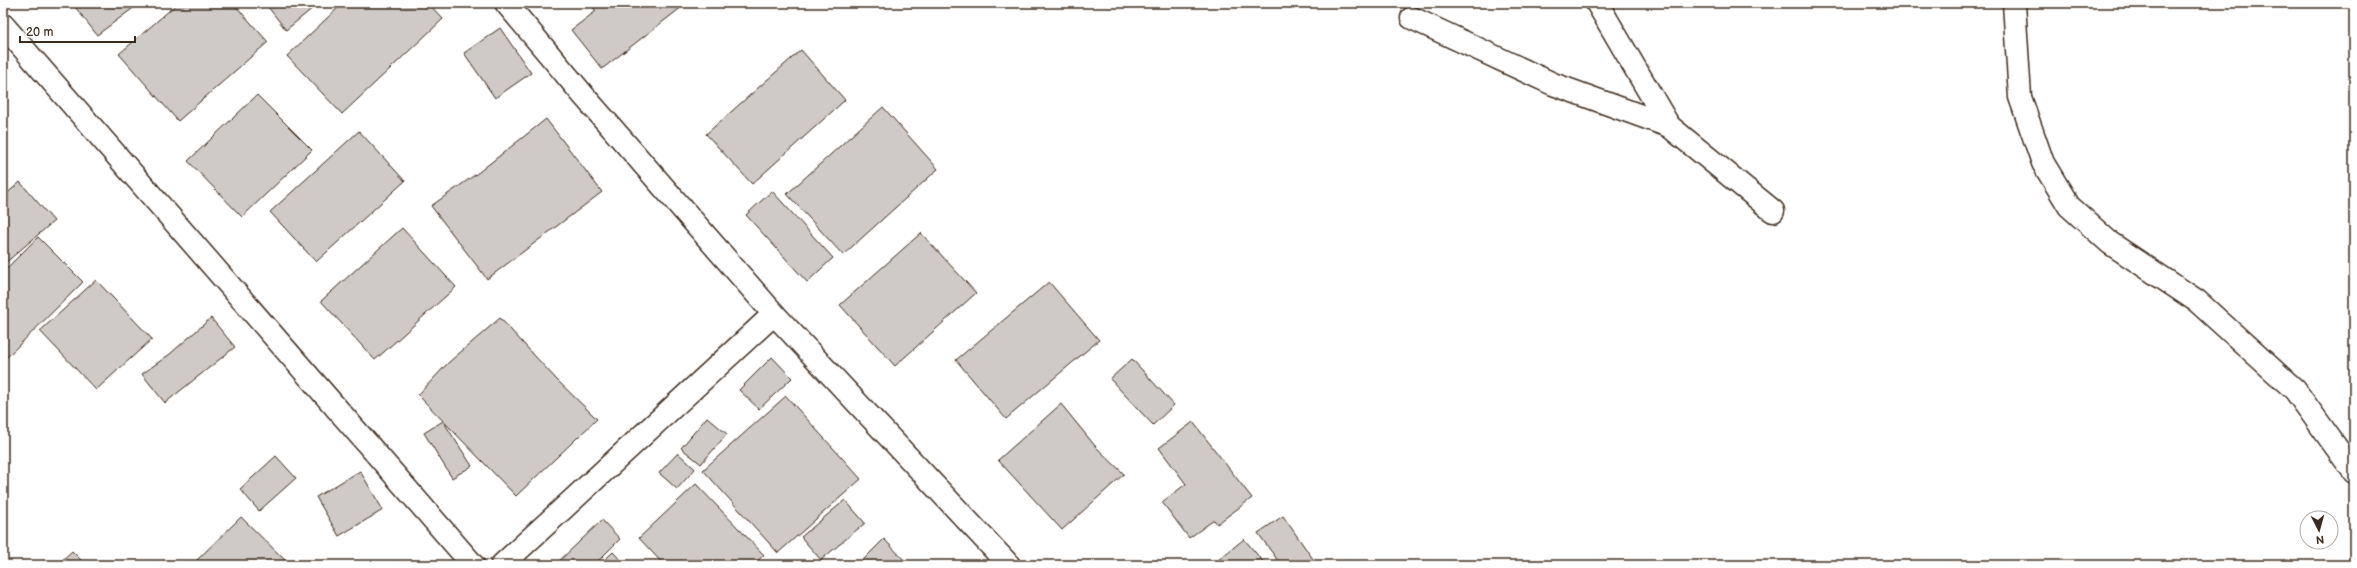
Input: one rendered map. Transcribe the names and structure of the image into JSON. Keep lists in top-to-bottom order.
{
  "scale_bar": "20 m",
  "north": "bottom"
}
